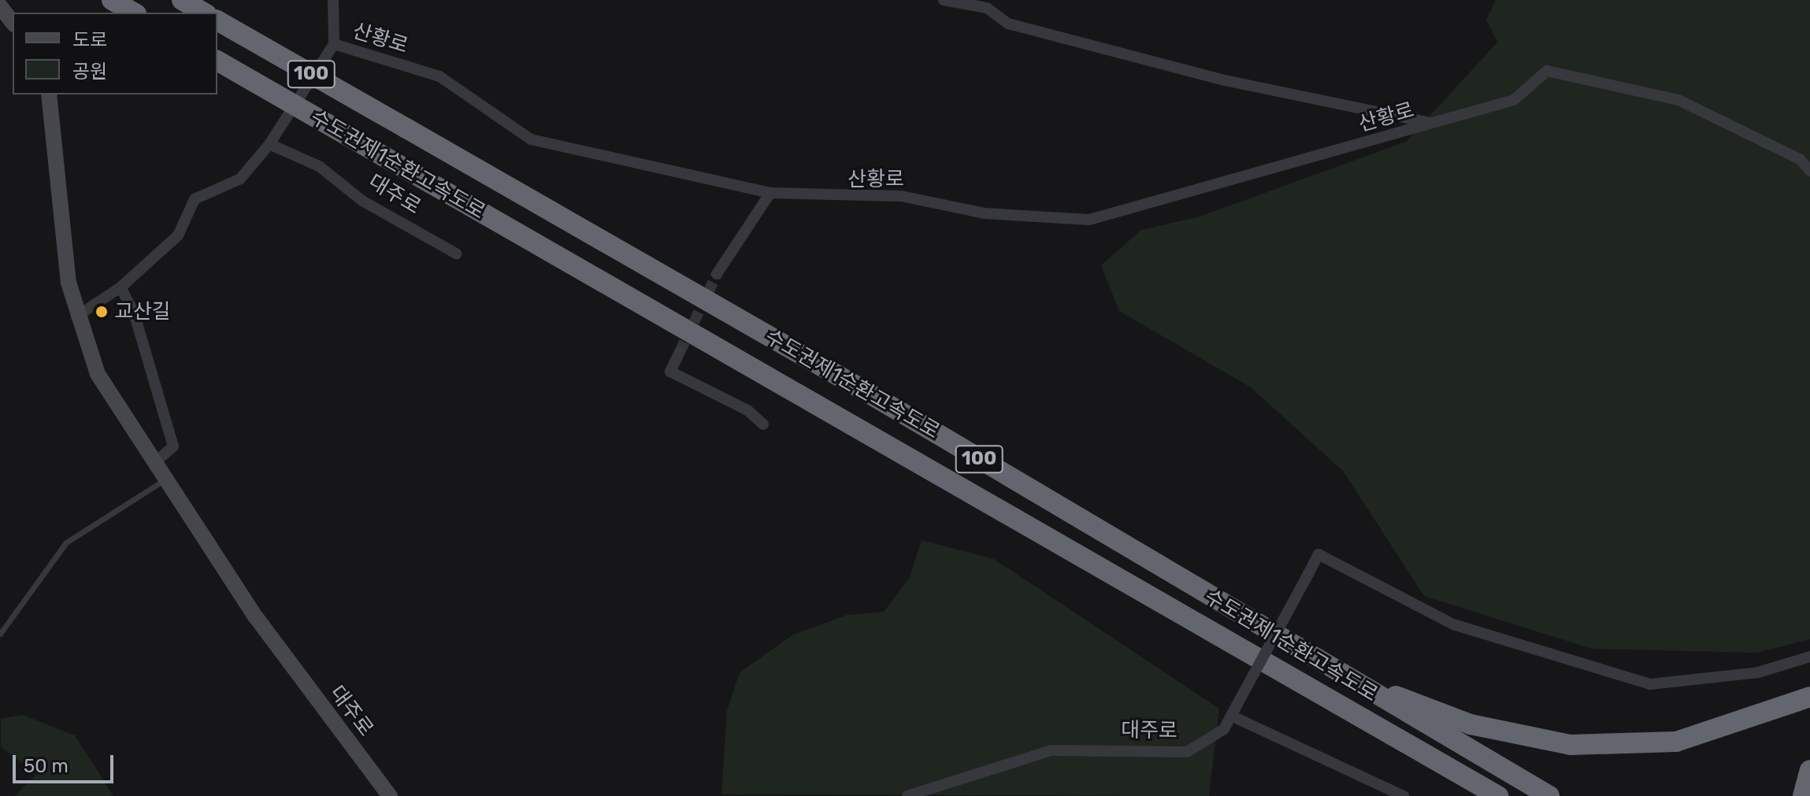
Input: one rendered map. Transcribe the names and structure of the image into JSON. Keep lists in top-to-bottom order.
{
  "streets": {
    "highway": ["100", "수도권제1순환고속도로"],
    "street": ["산황로", "대주로"]
  },
  "places": ["교산길"],
  "legend": ["도로", "공원"],
  "scale_bar": "50 m"
}
